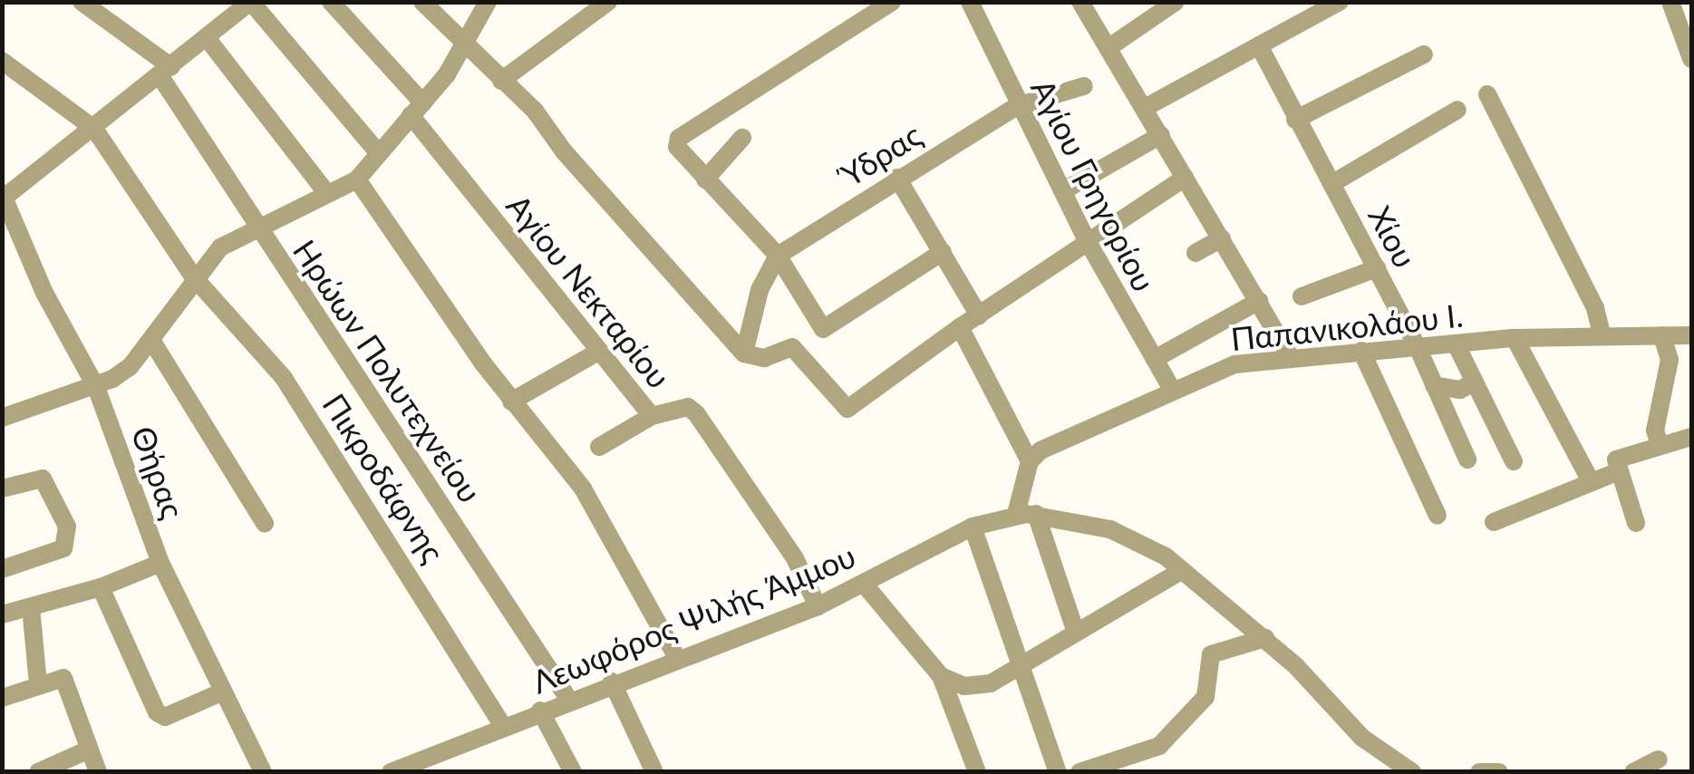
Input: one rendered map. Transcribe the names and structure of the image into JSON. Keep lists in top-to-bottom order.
{
  "streets": {
    "street": [
      "Ύδρας",
      "Αγίου Γρηγορίου",
      "Χίου",
      "Αγίου Νεκταρίου",
      "Παπανικολάου Ι.",
      "Ηρώων Πολυτεχνείου",
      "Θήρας",
      "Πικροδάφνης",
      "Λεωφόρος Ψιλής Άμμου"
    ]
  },
  "crossings": [
    ["Ύδρας", "Αγίου Γρηγορίου"],
    ["Αγίου Γρηγορίου", "Παπανικολάου Ι."],
    ["Χίου", "Παπανικολάου Ι."],
    ["Αγίου Νεκταρίου", "Λεωφόρος Ψιλής Άμμου"],
    ["Ηρώων Πολυτεχνείου", "Λεωφόρος Ψιλής Άμμου"],
    ["Πικροδάφνης", "Λεωφόρος Ψιλής Άμμου"]
  ]
}
